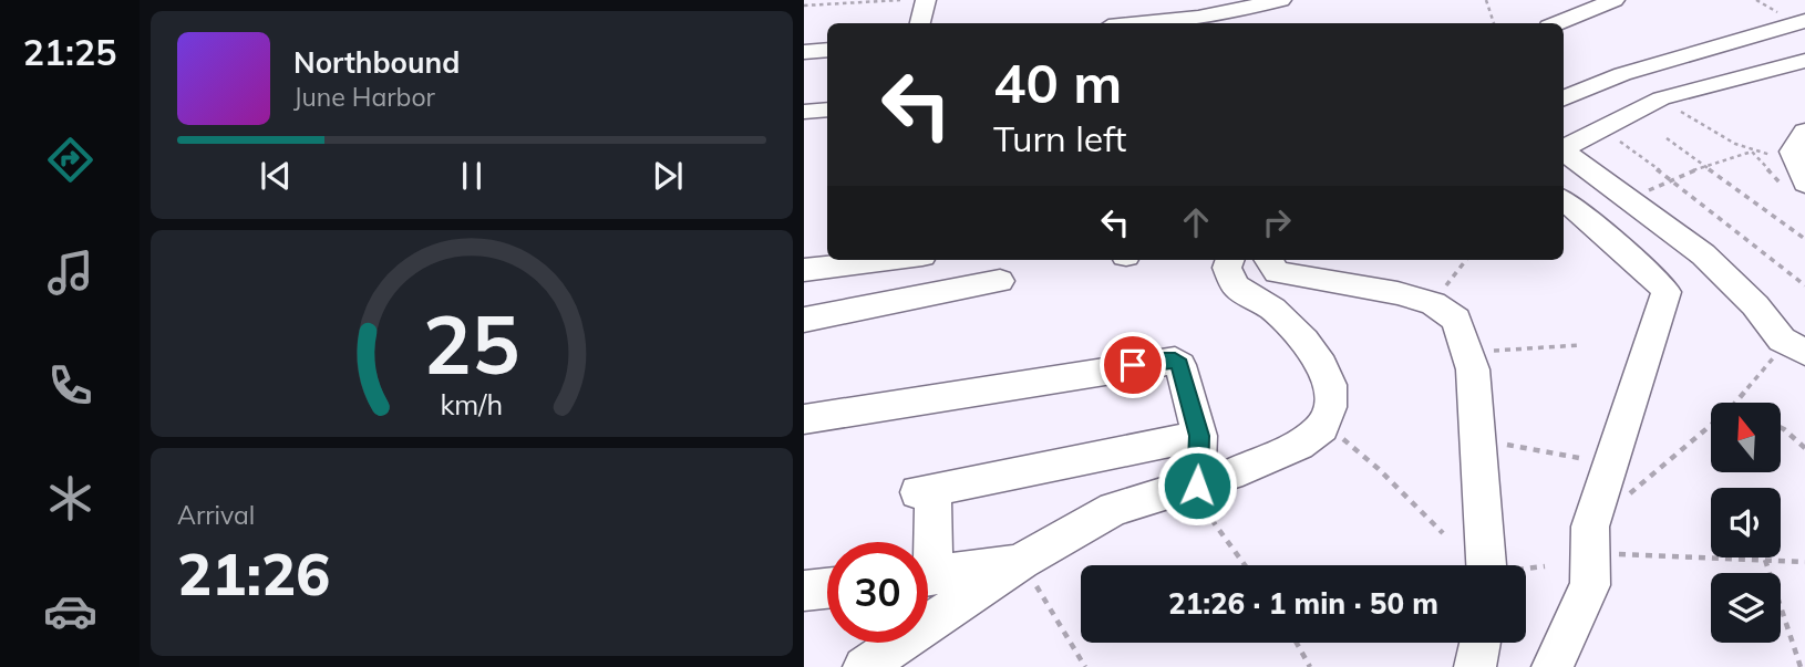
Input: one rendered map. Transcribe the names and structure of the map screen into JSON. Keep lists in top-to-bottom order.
{
  "north": "top",
  "page": {
    "tabs": "21:25",
    "turn": ["40 m", "Turn left"],
    "song": ["Northbound", "June Harbor"],
    "tile": ["Arrival", "21:26"],
    "limit": "30",
    "trip": "21:26 · 1 min · 50 m",
    "gauge": ["25", "km/h"]
  }
}
